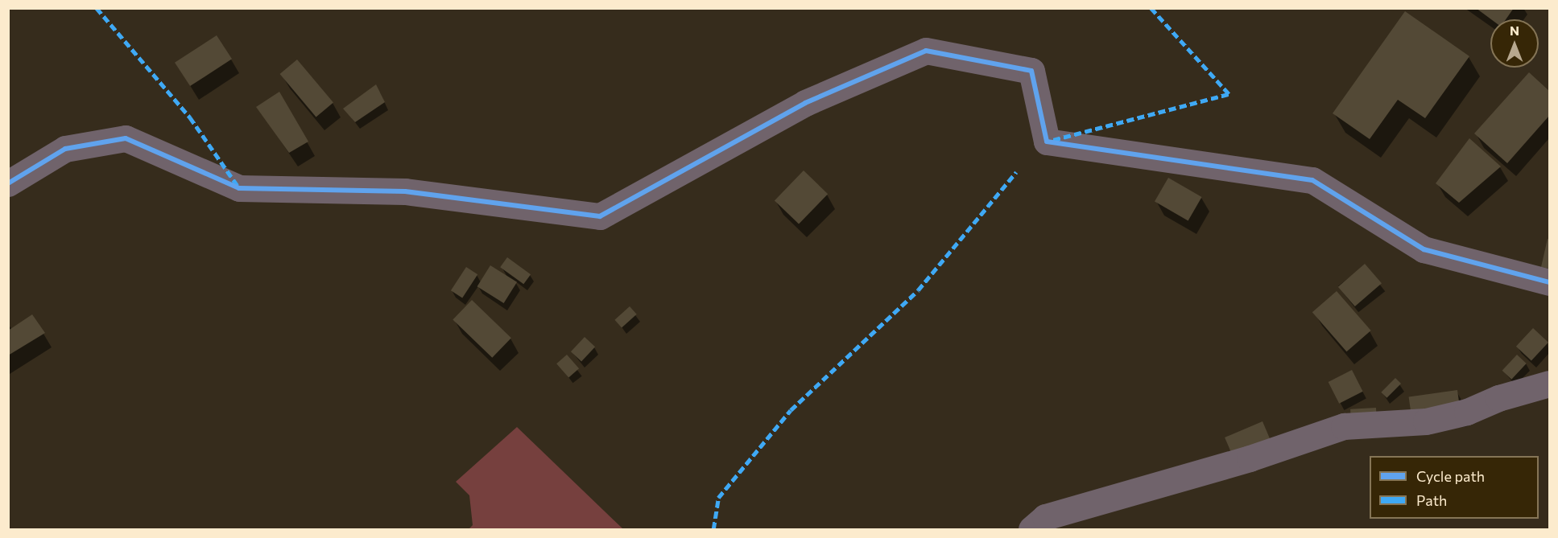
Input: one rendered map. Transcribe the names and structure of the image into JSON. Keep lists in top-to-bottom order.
{
  "legend": ["Cycle path", "Path"],
  "north": "top"
}
